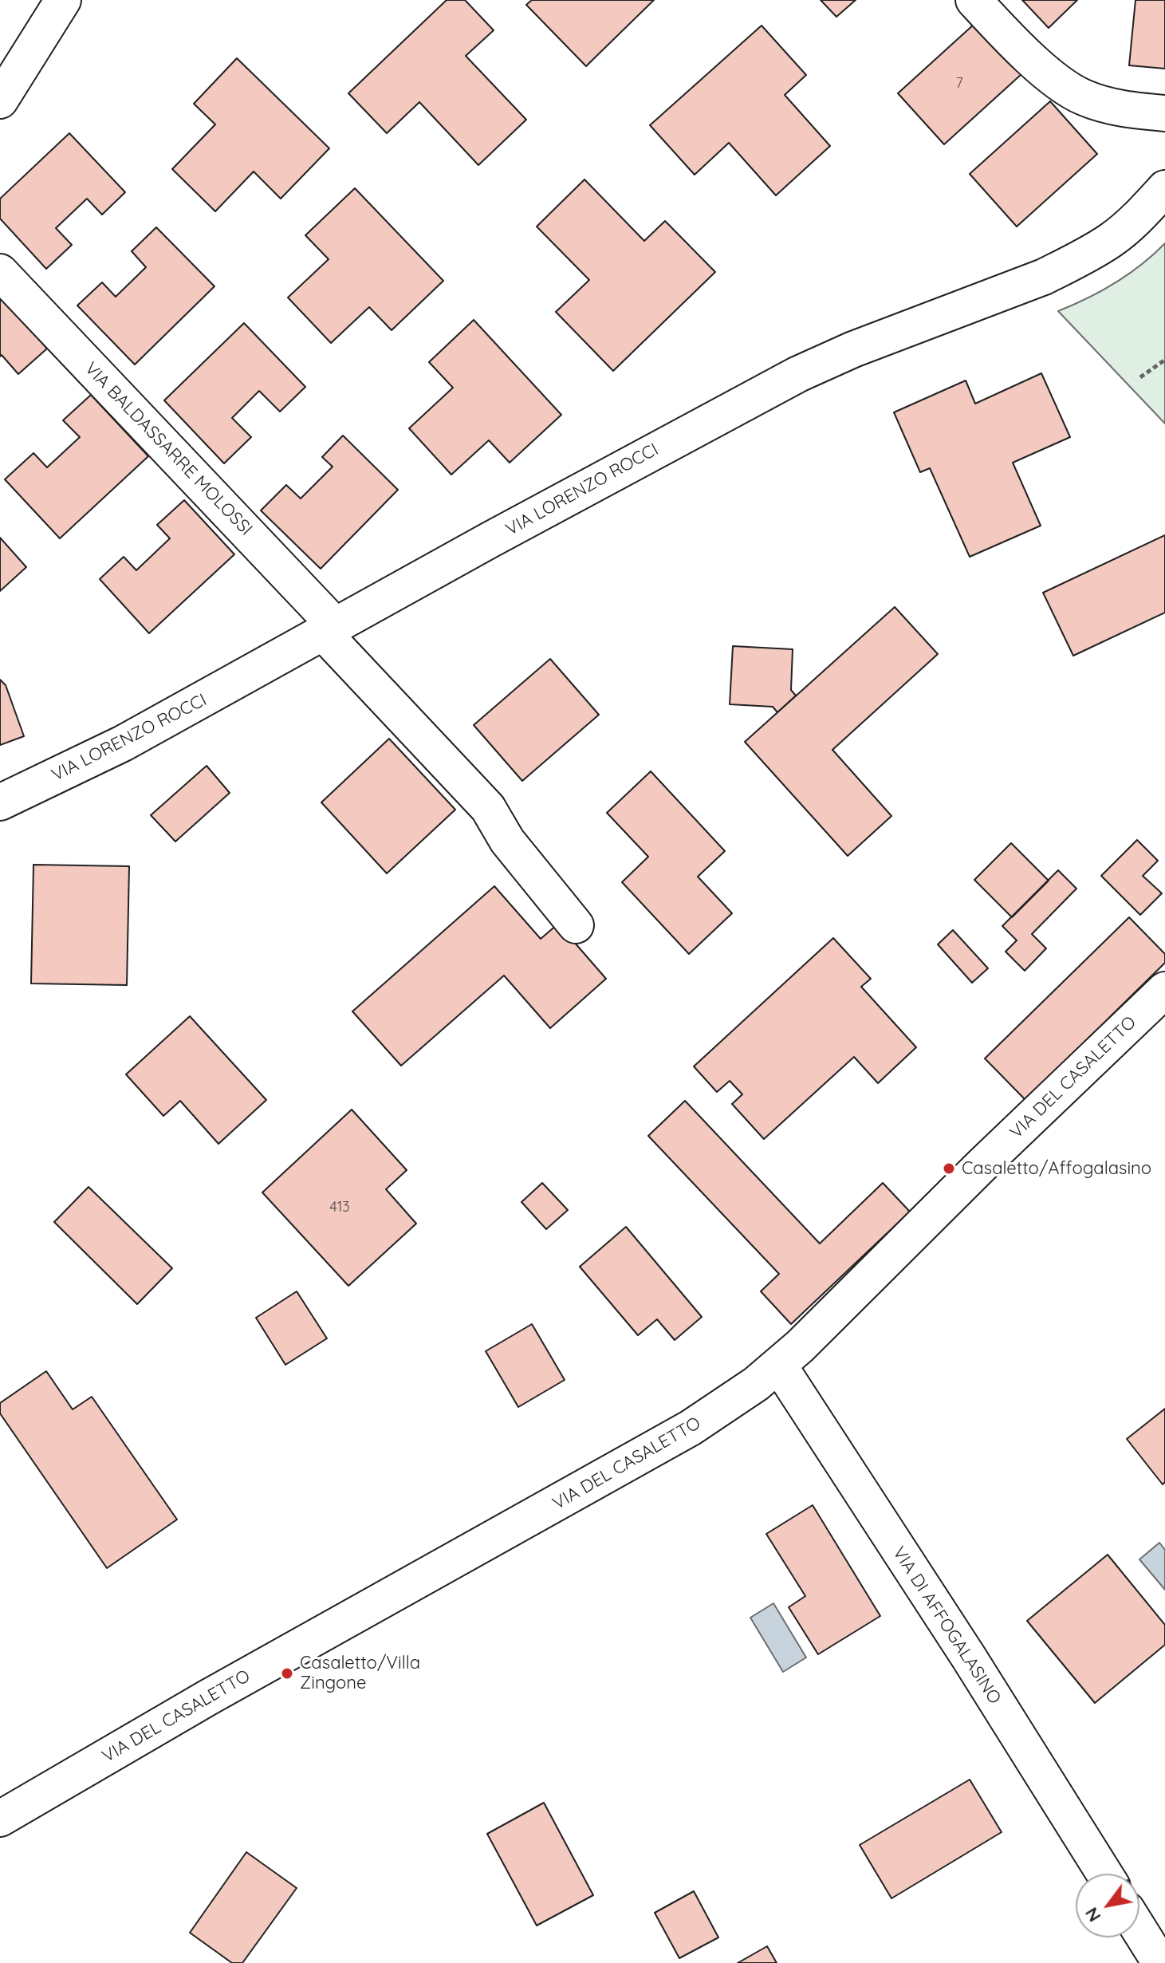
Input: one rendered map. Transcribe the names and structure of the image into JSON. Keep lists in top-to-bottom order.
{
  "streets": {
    "street": [
      "VIA BALDASSARRE MOLOSSI",
      "VIA LORENZO ROCCI",
      "VIA DEL CASALETTO",
      "VIA DI AFFOGALASINO"
    ]
  },
  "crossings": [
    ["VIA BALDASSARRE MOLOSSI", "VIA LORENZO ROCCI"],
    ["VIA DEL CASALETTO", "VIA DI AFFOGALASINO"]
  ],
  "places": ["Casaletto/Affogalasino", "Casaletto/Villa Zingone"],
  "house_numbers": ["7", "413"],
  "north": "bottom left"
}
